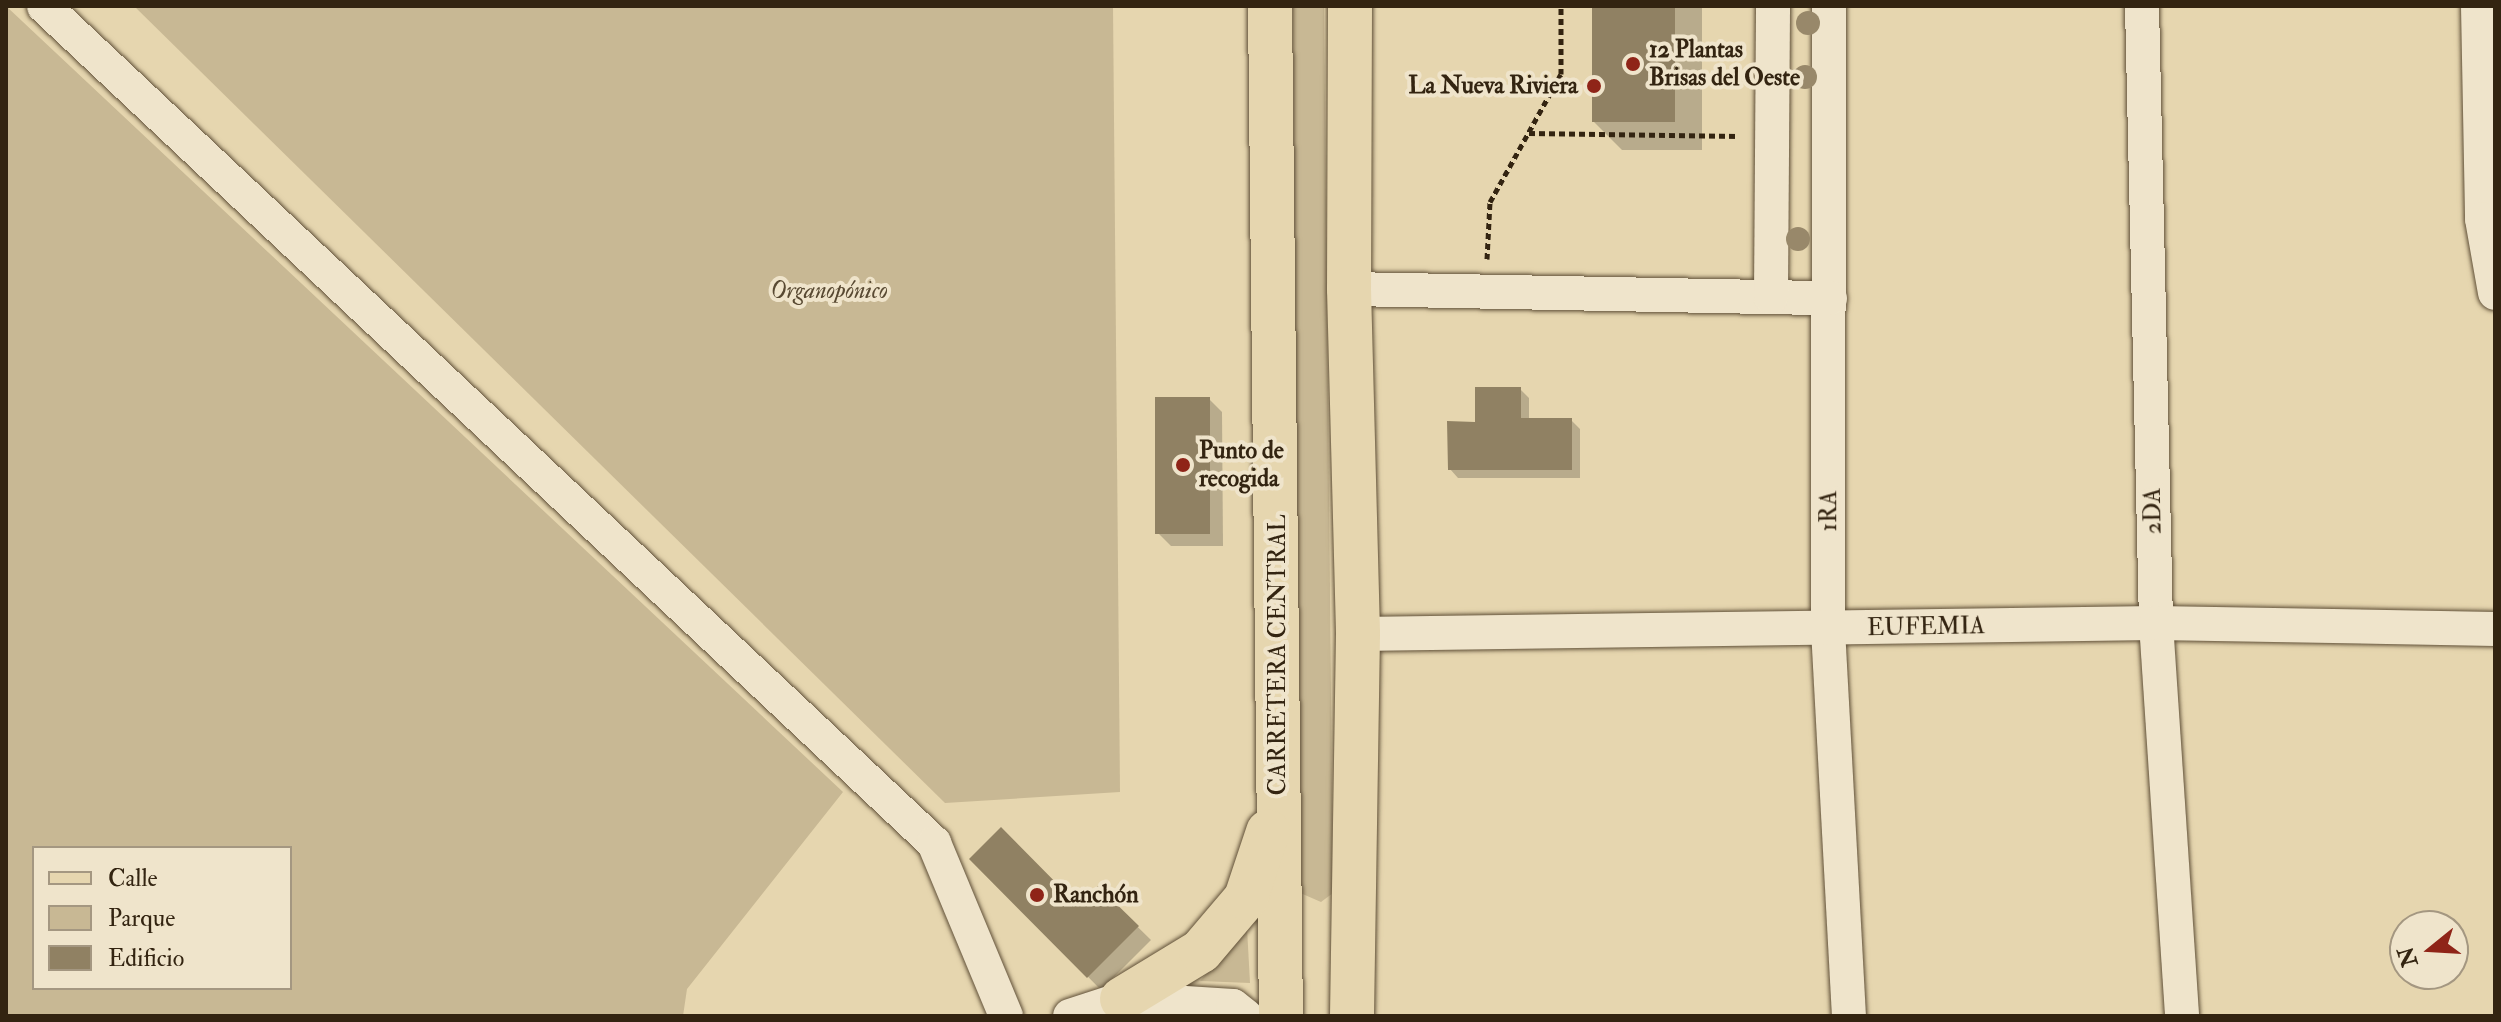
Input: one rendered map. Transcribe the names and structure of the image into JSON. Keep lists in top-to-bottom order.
{
  "streets": {
    "main road": ["CARRETERA CENTRAL"],
    "street": ["1RA", "2DA", "EUFEMIA"]
  },
  "crossings": [
    ["1RA", "EUFEMIA"],
    ["2DA", "EUFEMIA"]
  ],
  "parks": ["Organopónico"],
  "places": [
    "12 Plantas Brisas del Oeste",
    "La Nueva Riviera",
    "Punto de recogida",
    "Ranchón"
  ],
  "legend": ["Calle", "Parque", "Edificio"],
  "north": "left"
}
